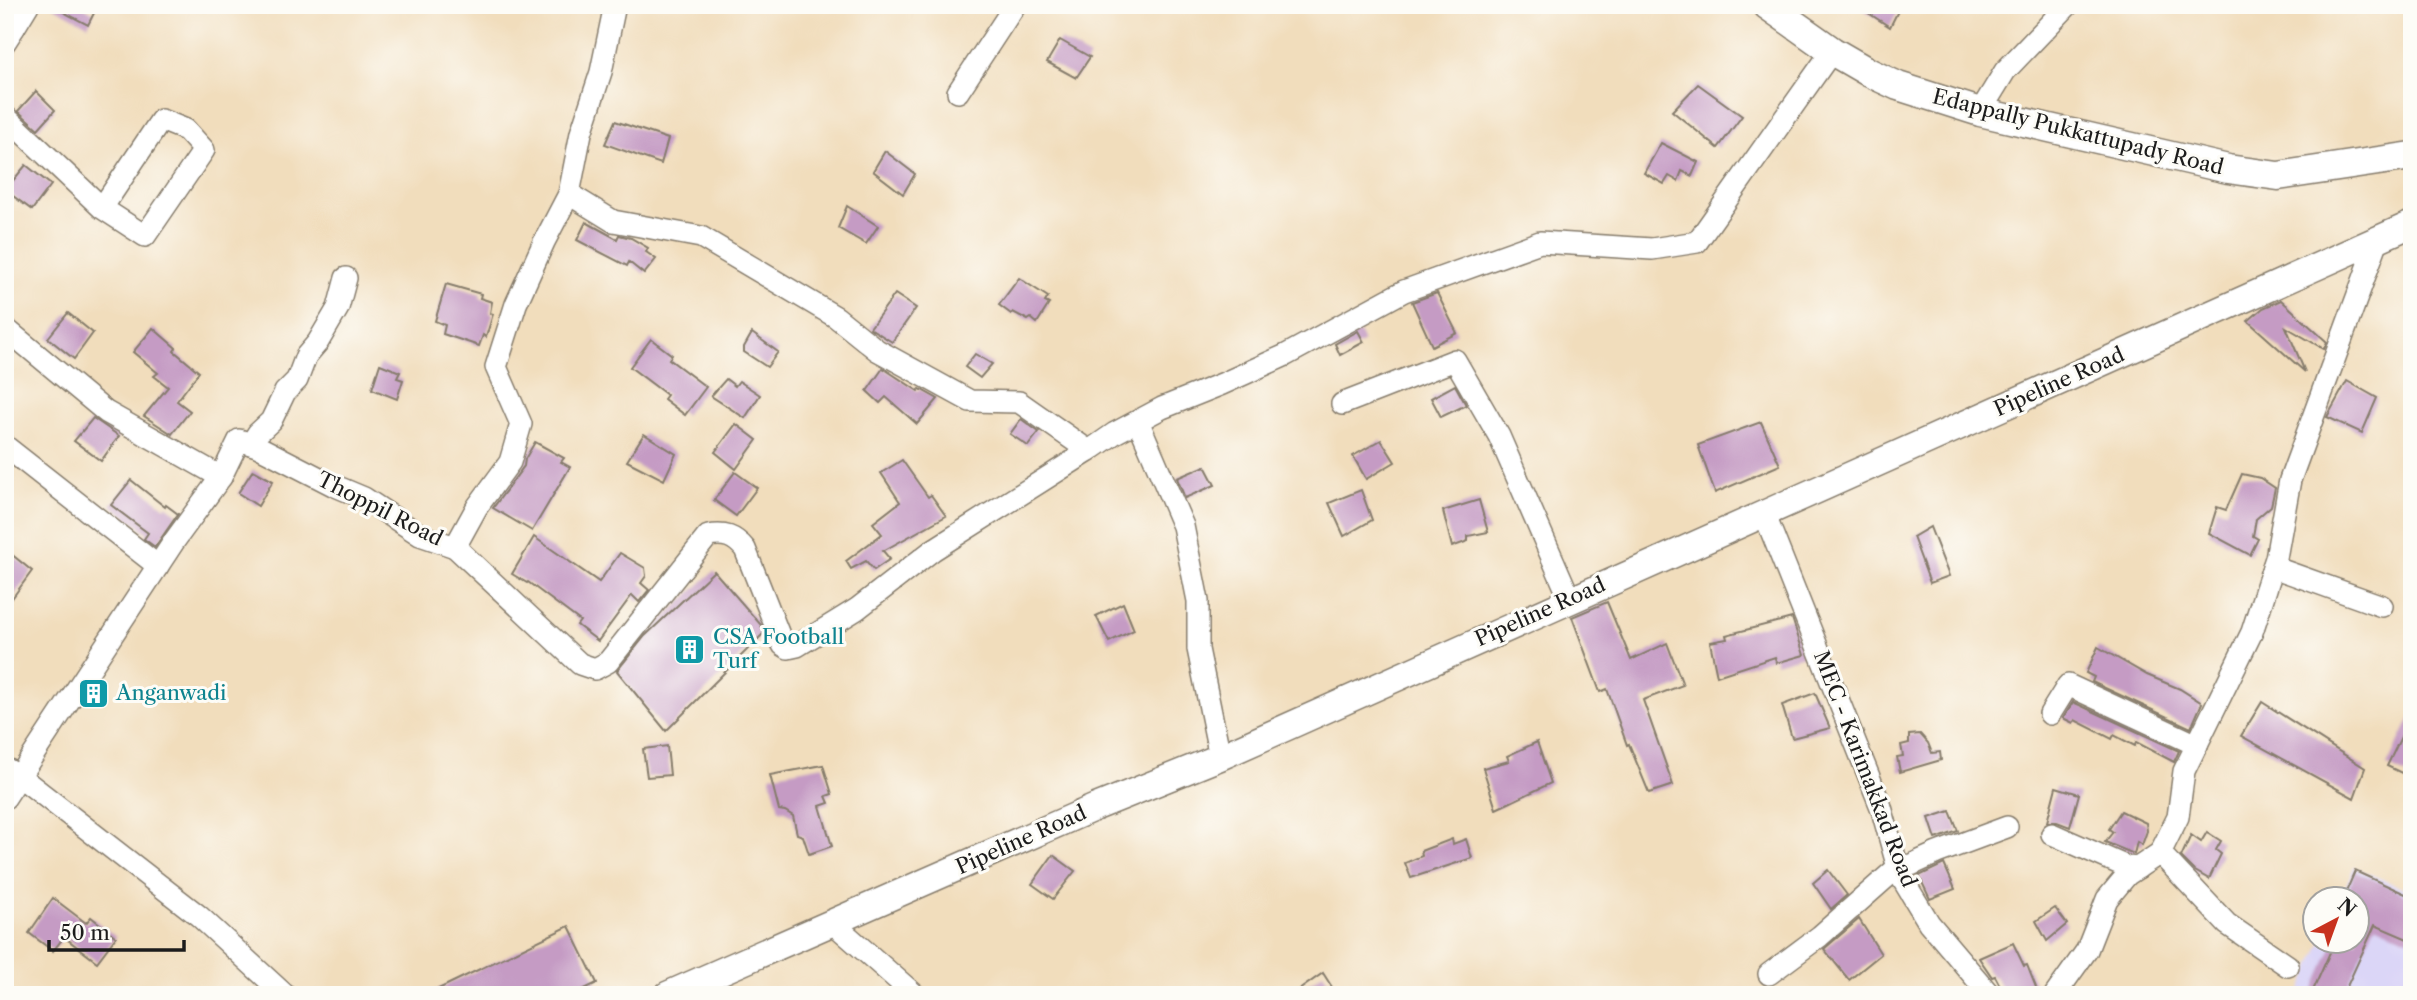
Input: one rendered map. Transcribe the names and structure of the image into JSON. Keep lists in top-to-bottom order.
{
  "streets": {
    "main road": ["Edappally Pukkattupady Road"],
    "street": ["Pipeline Road", "Thoppil Road", "MEC - Karimakkad Road"]
  },
  "crossings": [
    ["Pipeline Road", "MEC - Karimakkad Road"]
  ],
  "places": {
    "building": ["CSA Football Turf", "Anganwadi"]
  },
  "scale_bar": "50 m",
  "north": "top right"
}
